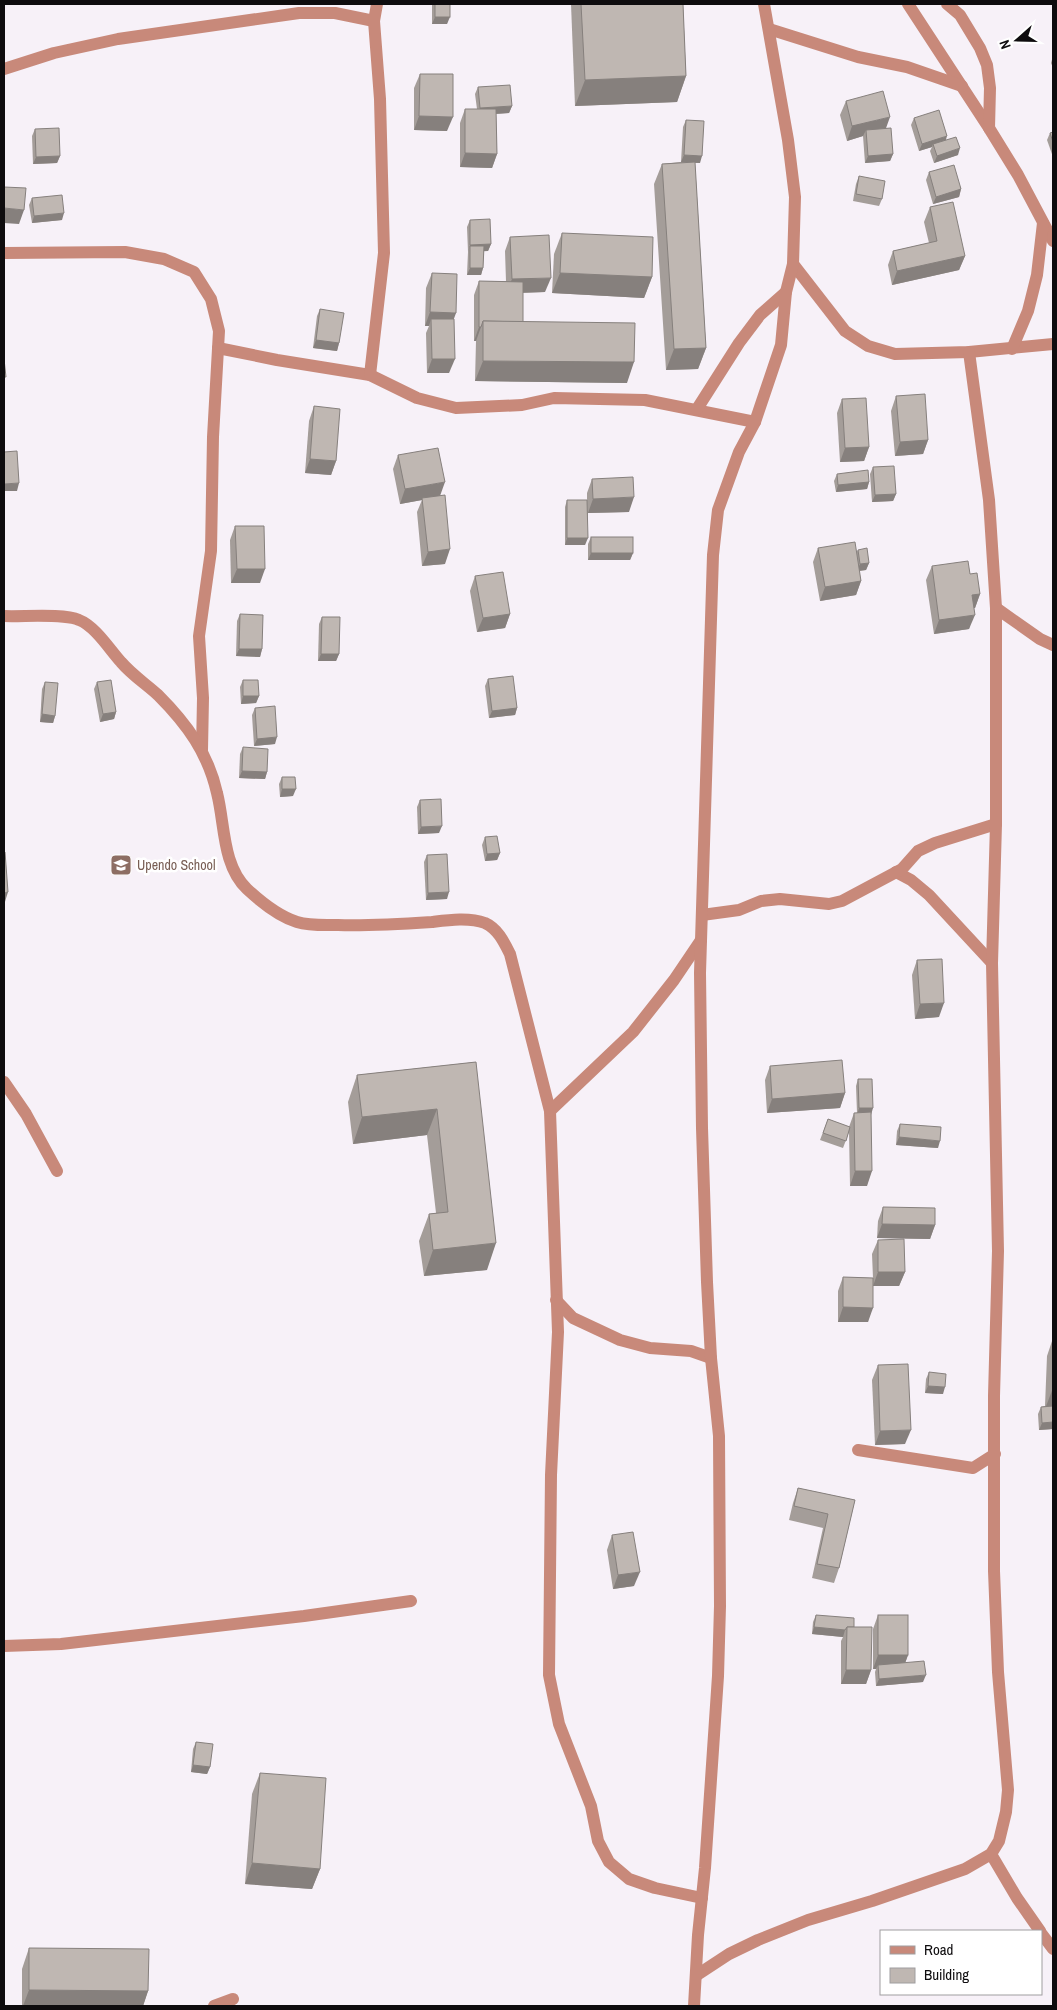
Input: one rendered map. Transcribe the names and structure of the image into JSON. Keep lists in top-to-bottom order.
{
  "places": {
    "school or university": ["Upendo School"]
  },
  "legend": ["Road", "Building"],
  "north": "left"
}
